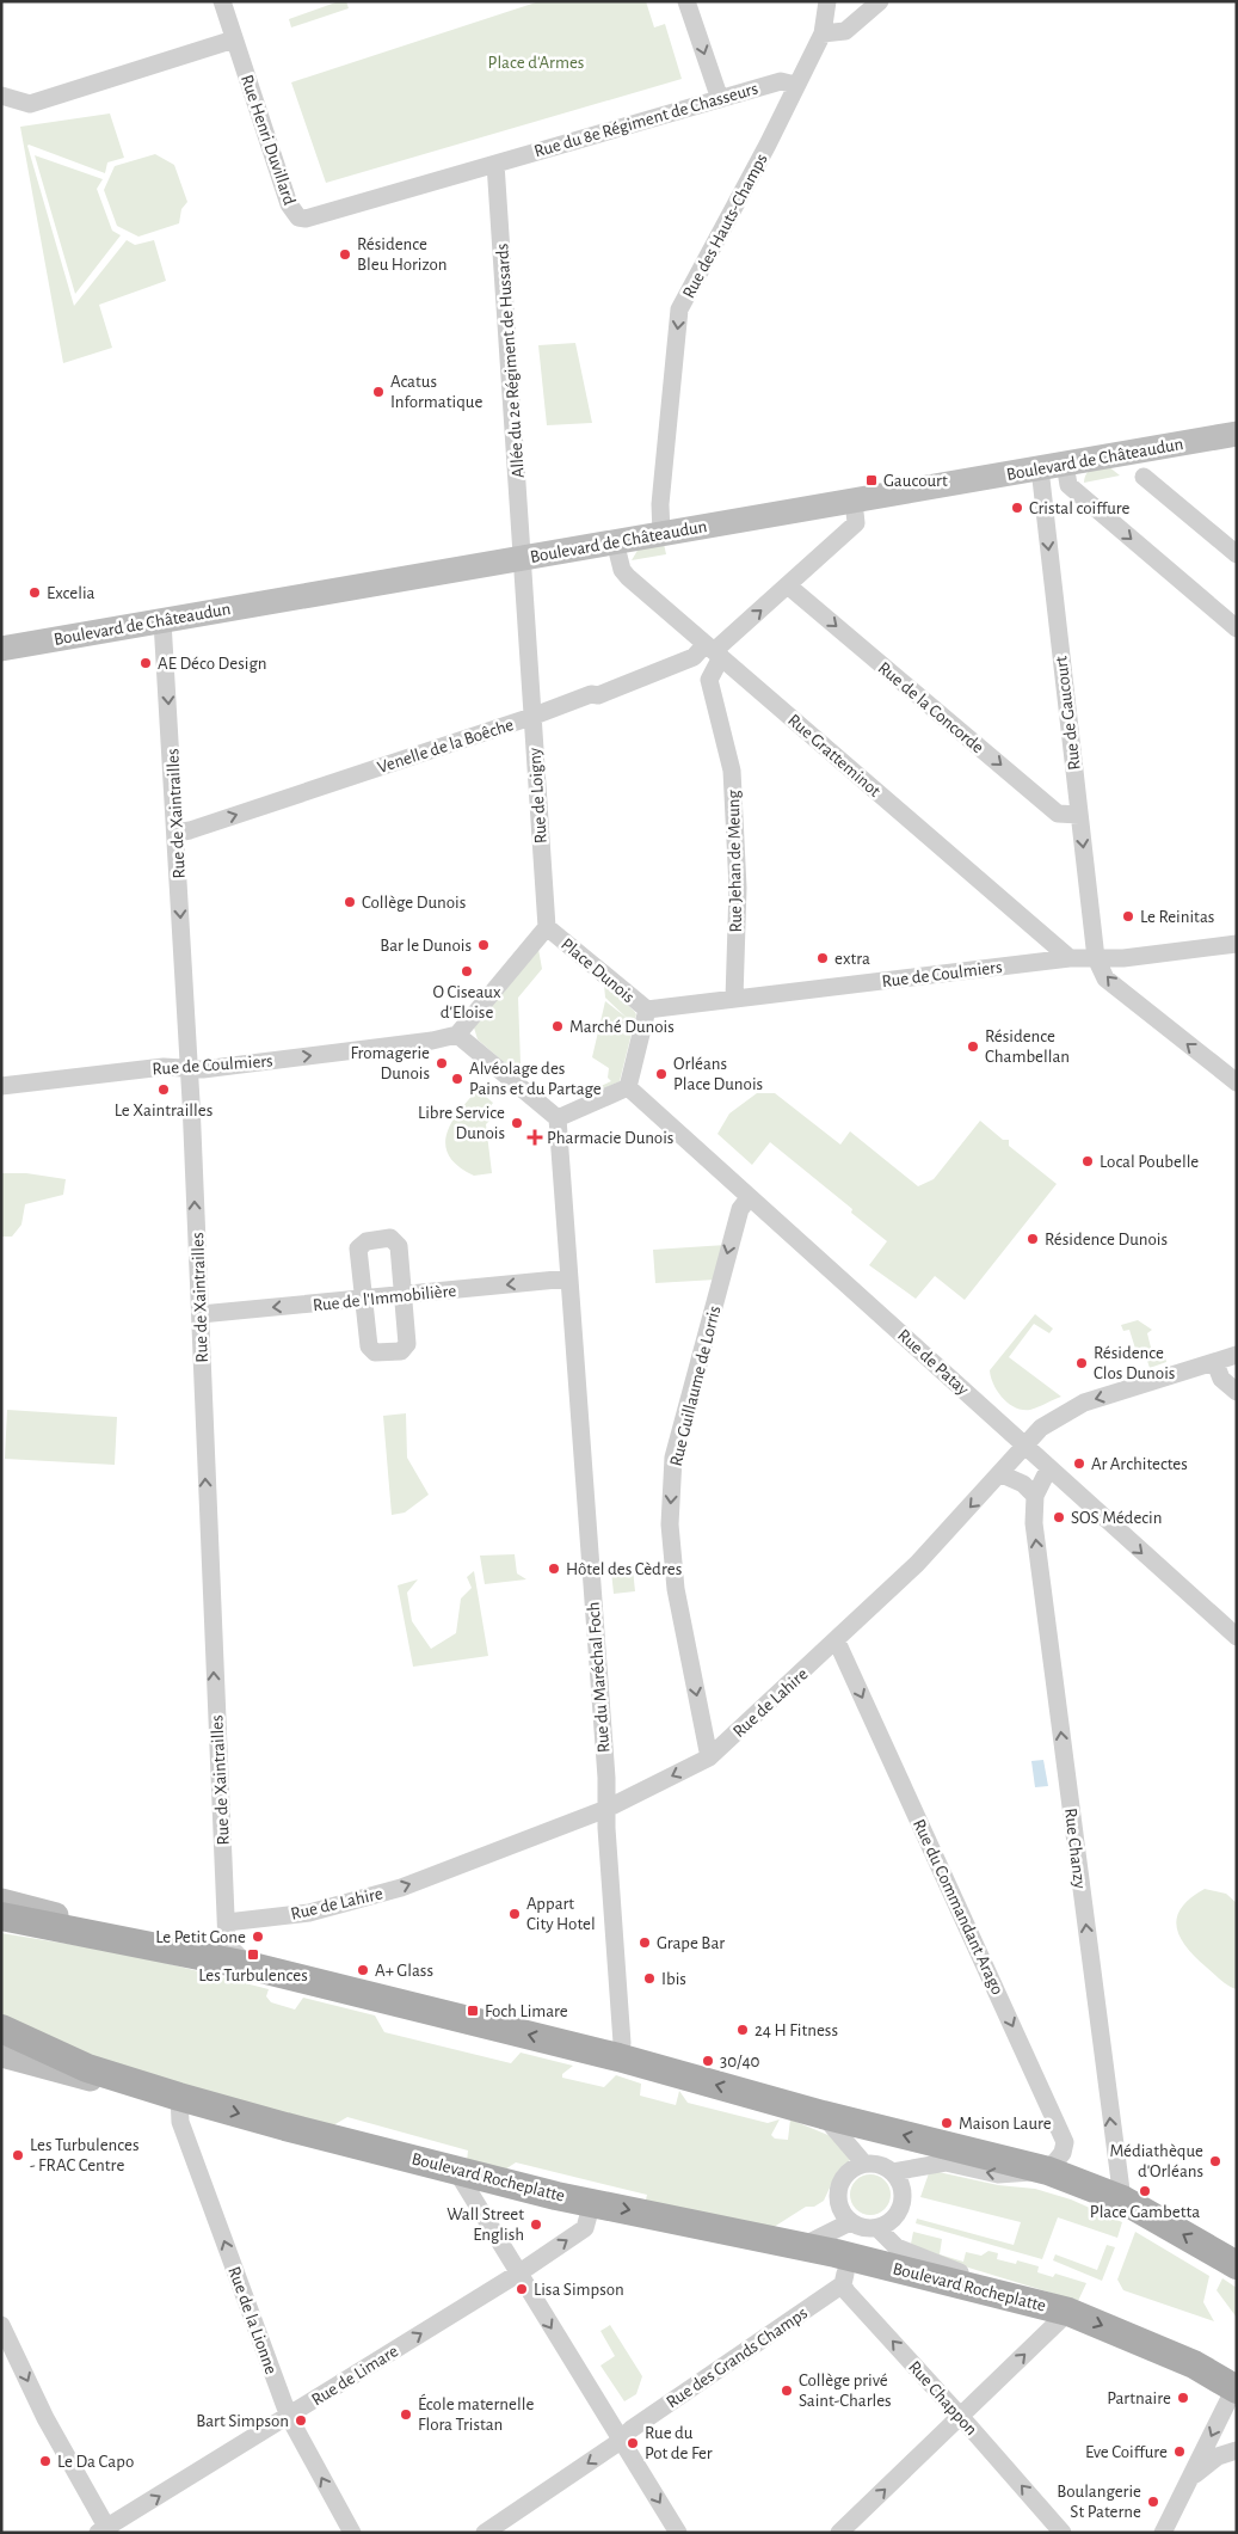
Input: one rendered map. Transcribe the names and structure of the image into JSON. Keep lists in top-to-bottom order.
{
  "streets": {
    "main road": ["Boulevard de Châteaudun", "Boulevard Rocheplatte"],
    "street": [
      "Rue du 8e Régiment de Chasseurs",
      "Rue Henri Duvillard",
      "Rue des Hauts-Champs",
      "Allée du 2e Régiment de Hussards",
      "Rue de la Concorde",
      "Rue de Gaucourt",
      "Venelle de la Boêche",
      "Rue Gratteminot",
      "Rue de Loigny",
      "Rue de Xaintrailles",
      "Rue Jehan de Meung",
      "Place Dunois",
      "Rue de Coulmiers",
      "Rue de l'Immobilière",
      "Rue de Patay",
      "Rue Guillaume de Lorris",
      "Rue du Maréchal Foch",
      "Rue de Lahire",
      "Rue Chanzy",
      "Rue du Commandant Arago",
      "Rue de la Lionne",
      "Rue des Grands Champs",
      "Rue de Limare",
      "Rue Chappon"
    ]
  },
  "crossings": [
    ["Rue du 8e Régiment de Chasseurs", "Rue Henri Duvillard"],
    ["Rue du 8e Régiment de Chasseurs", "Rue des Hauts-Champs"],
    ["Rue du 8e Régiment de Chasseurs", "Allée du 2e Régiment de Hussards"],
    ["Rue Henri Duvillard", "Allée du 2e Régiment de Hussards"],
    ["Rue des Hauts-Champs", "Boulevard de Châteaudun"],
    ["Allée du 2e Régiment de Hussards", "Boulevard de Châteaudun"],
    ["Allée du 2e Régiment de Hussards", "Rue de Loigny"],
    ["Boulevard de Châteaudun", "Rue de Gaucourt"],
    ["Boulevard de Châteaudun", "Rue Gratteminot"],
    ["Boulevard de Châteaudun", "Rue de Loigny"],
    ["Boulevard de Châteaudun", "Rue de Xaintrailles"],
    ["Boulevard de Châteaudun", "Rue Jehan de Meung"],
    ["Rue de la Concorde", "Rue de Gaucourt"],
    ["Rue de la Concorde", "Rue Jehan de Meung"],
    ["Rue de Gaucourt", "Rue de Coulmiers"],
    ["Venelle de la Boêche", "Rue Gratteminot"],
    ["Venelle de la Boêche", "Rue de Loigny"],
    ["Venelle de la Boêche", "Rue de Xaintrailles"],
    ["Venelle de la Boêche", "Rue Jehan de Meung"],
    ["Rue Gratteminot", "Rue Jehan de Meung"],
    ["Rue Gratteminot", "Rue de Coulmiers"],
    ["Rue de Loigny", "Place Dunois"],
    ["Rue de Xaintrailles", "Rue de Coulmiers"],
    ["Rue de Xaintrailles", "Rue de l'Immobilière"],
    ["Rue de Xaintrailles", "Rue de Lahire"],
    ["Rue Jehan de Meung", "Rue de Coulmiers"],
    ["Place Dunois", "Rue de Coulmiers"],
    ["Place Dunois", "Rue de Patay"],
    ["Rue de l'Immobilière", "Rue du Maréchal Foch"],
    ["Rue de Patay", "Rue Guillaume de Lorris"],
    ["Rue de Patay", "Rue de Lahire"],
    ["Rue de Patay", "Rue Chanzy"],
    ["Rue Guillaume de Lorris", "Rue de Lahire"],
    ["Rue du Maréchal Foch", "Rue de Lahire"],
    ["Rue de Lahire", "Rue du Commandant Arago"],
    ["Boulevard Rocheplatte", "Rue de la Lionne"],
    ["Boulevard Rocheplatte", "Rue de Limare"],
    ["Rue de la Lionne", "Rue de Limare"],
    ["Rue des Grands Champs", "Rue Chappon"]
  ],
  "one_way": [
    "Rue des Hauts-Champs",
    "Rue de la Concorde",
    "Rue de Gaucourt",
    "Venelle de la Boêche",
    "Rue de l'Immobilière",
    "Rue Guillaume de Lorris",
    "Rue Chanzy",
    "Rue du Commandant Arago",
    "Rue de la Lionne",
    "Rue des Grands Champs",
    "Rue de Limare",
    "Rue Chappon"
  ],
  "parks": ["Place d'Armes"],
  "places": {
    "other": [
      "Résidence Bleu Horizon",
      "Acatus Informatique",
      "Cristal coiffure",
      "Excelia",
      "AE Déco Design",
      "Collège Dunois",
      "Le Reinitas",
      "Bar le Dunois",
      "extra",
      "O Ciseaux d'Eloise",
      "Marché Dunois",
      "Résidence Chambellan",
      "Fromagerie Dunois",
      "Orléans Place Dunois",
      "Alvéolage des Pains et du Partage",
      "Le Xaintrailles",
      "Libre Service Dunois",
      "Local Poubelle",
      "Résidence Dunois",
      "Résidence Clos Dunois",
      "Ar Architectes",
      "SOS Médecin",
      "Hôtel des Cèdres",
      "Appart City Hotel",
      "Le Petit Gone",
      "Grape Bar",
      "A+ Glass",
      "Ibis",
      "24 H Fitness",
      "30/40",
      "Maison Laure",
      "Les Turbulences - FRAC Centre",
      "Médiathèque d'Orléans",
      "Place Gambetta",
      "Wall Street English",
      "Lisa Simpson",
      "Collège privé Saint-Charles",
      "Partnaire",
      "École maternelle Flora Tristan",
      "Bart Simpson",
      "Rue du Pot de Fer",
      "Eve Coiffure",
      "Le Da Capo",
      "Boulangerie St Paterne"
    ],
    "transit": ["Gaucourt", "Les Turbulences", "Foch Limare"],
    "health": ["Pharmacie Dunois"]
  }
}
